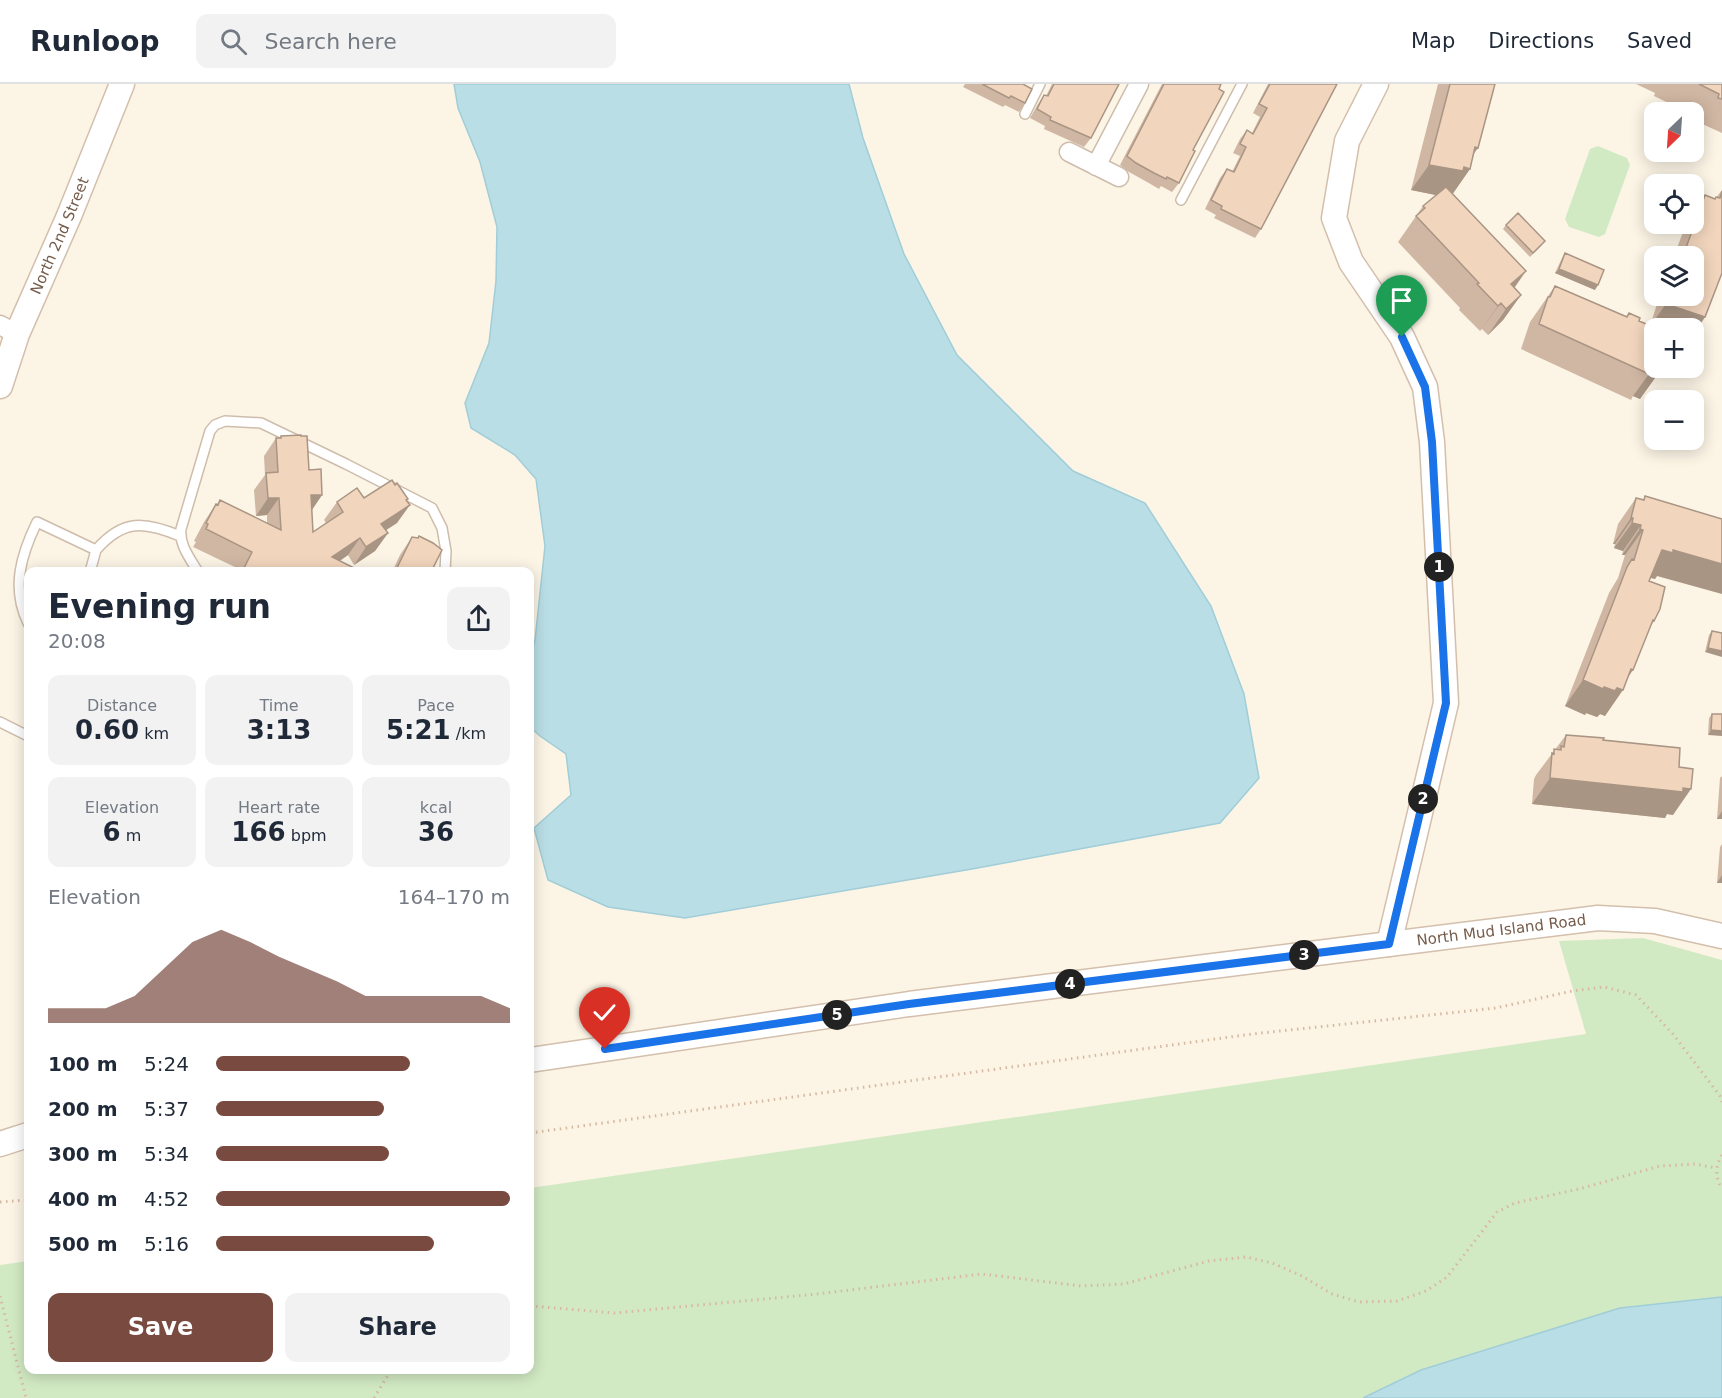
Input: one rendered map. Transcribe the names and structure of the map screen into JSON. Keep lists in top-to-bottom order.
{
  "streets": {
    "street": ["North 2nd Street", "North Mud Island Road"]
  },
  "north": "bottom left",
  "page": {
    "header": "Runloop",
    "search": "Search here",
    "nav": ["Map", "Directions", "Saved"],
    "map_buttons": ["+", "−"],
    "pins": [
      "1",
      "2",
      "3",
      "4",
      "5"
    ],
    "heading": ["Evening run", "20:08"],
    "stats": [
      ["Distance", "0.60 km"],
      ["Time", "3:13"],
      ["Pace", "5:21 /km"],
      ["Elevation", "6 m"],
      ["Heart rate", "166 bpm"],
      ["kcal", "36"]
    ],
    "chart": ["Elevation", "164–170 m"],
    "list": [
      {
        "name": "100 m",
        "note": "5:24"
      },
      {
        "name": "200 m",
        "note": "5:37"
      },
      {
        "name": "300 m",
        "note": "5:34"
      },
      {
        "name": "400 m",
        "note": "4:52"
      },
      {
        "name": "500 m",
        "note": "5:16"
      }
    ],
    "buttons": ["Save", "Share"]
  }
}
